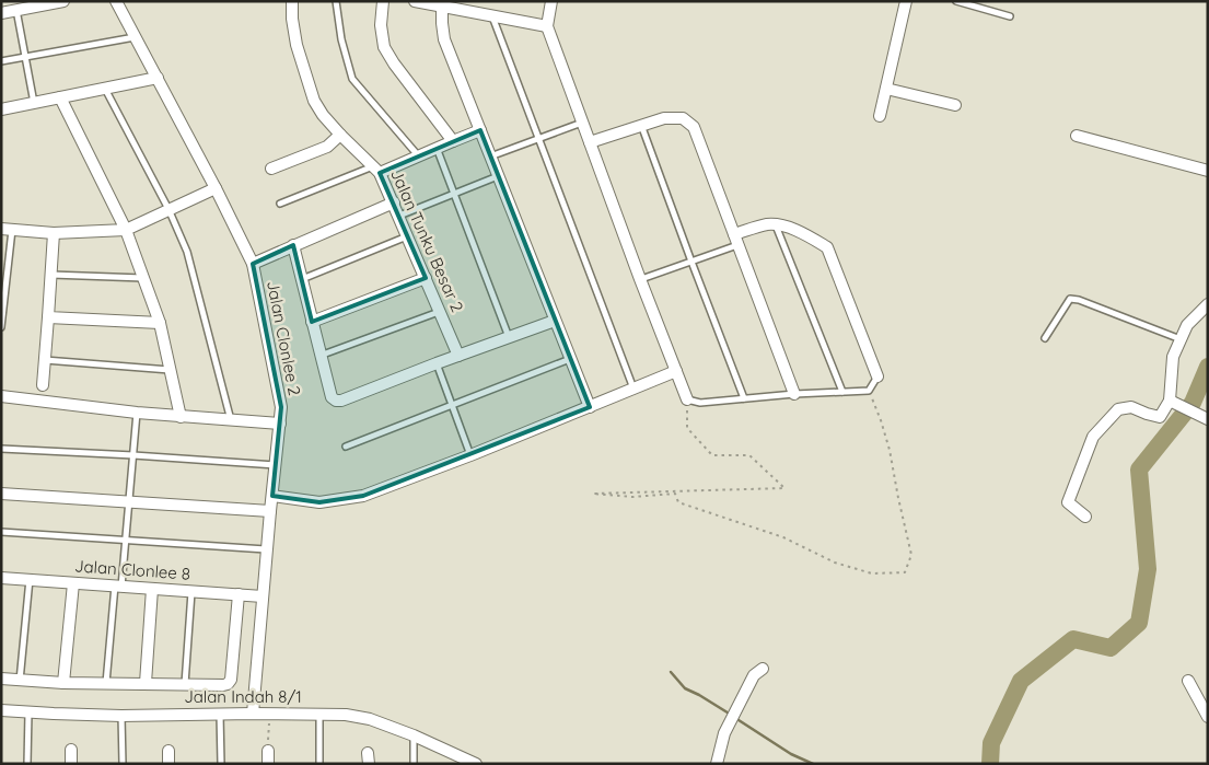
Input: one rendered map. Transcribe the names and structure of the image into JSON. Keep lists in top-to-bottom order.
{
  "streets": {
    "street": [
      "Jalan Tunku Besar 2",
      "Jalan Clonlee 2",
      "Jalan Clonlee 8",
      "Jalan Indah 8/1"
    ]
  },
  "crossings": [
    ["Jalan Clonlee 2", "Jalan Clonlee 8"],
    ["Jalan Clonlee 2", "Jalan Indah 8/1"]
  ]
}
